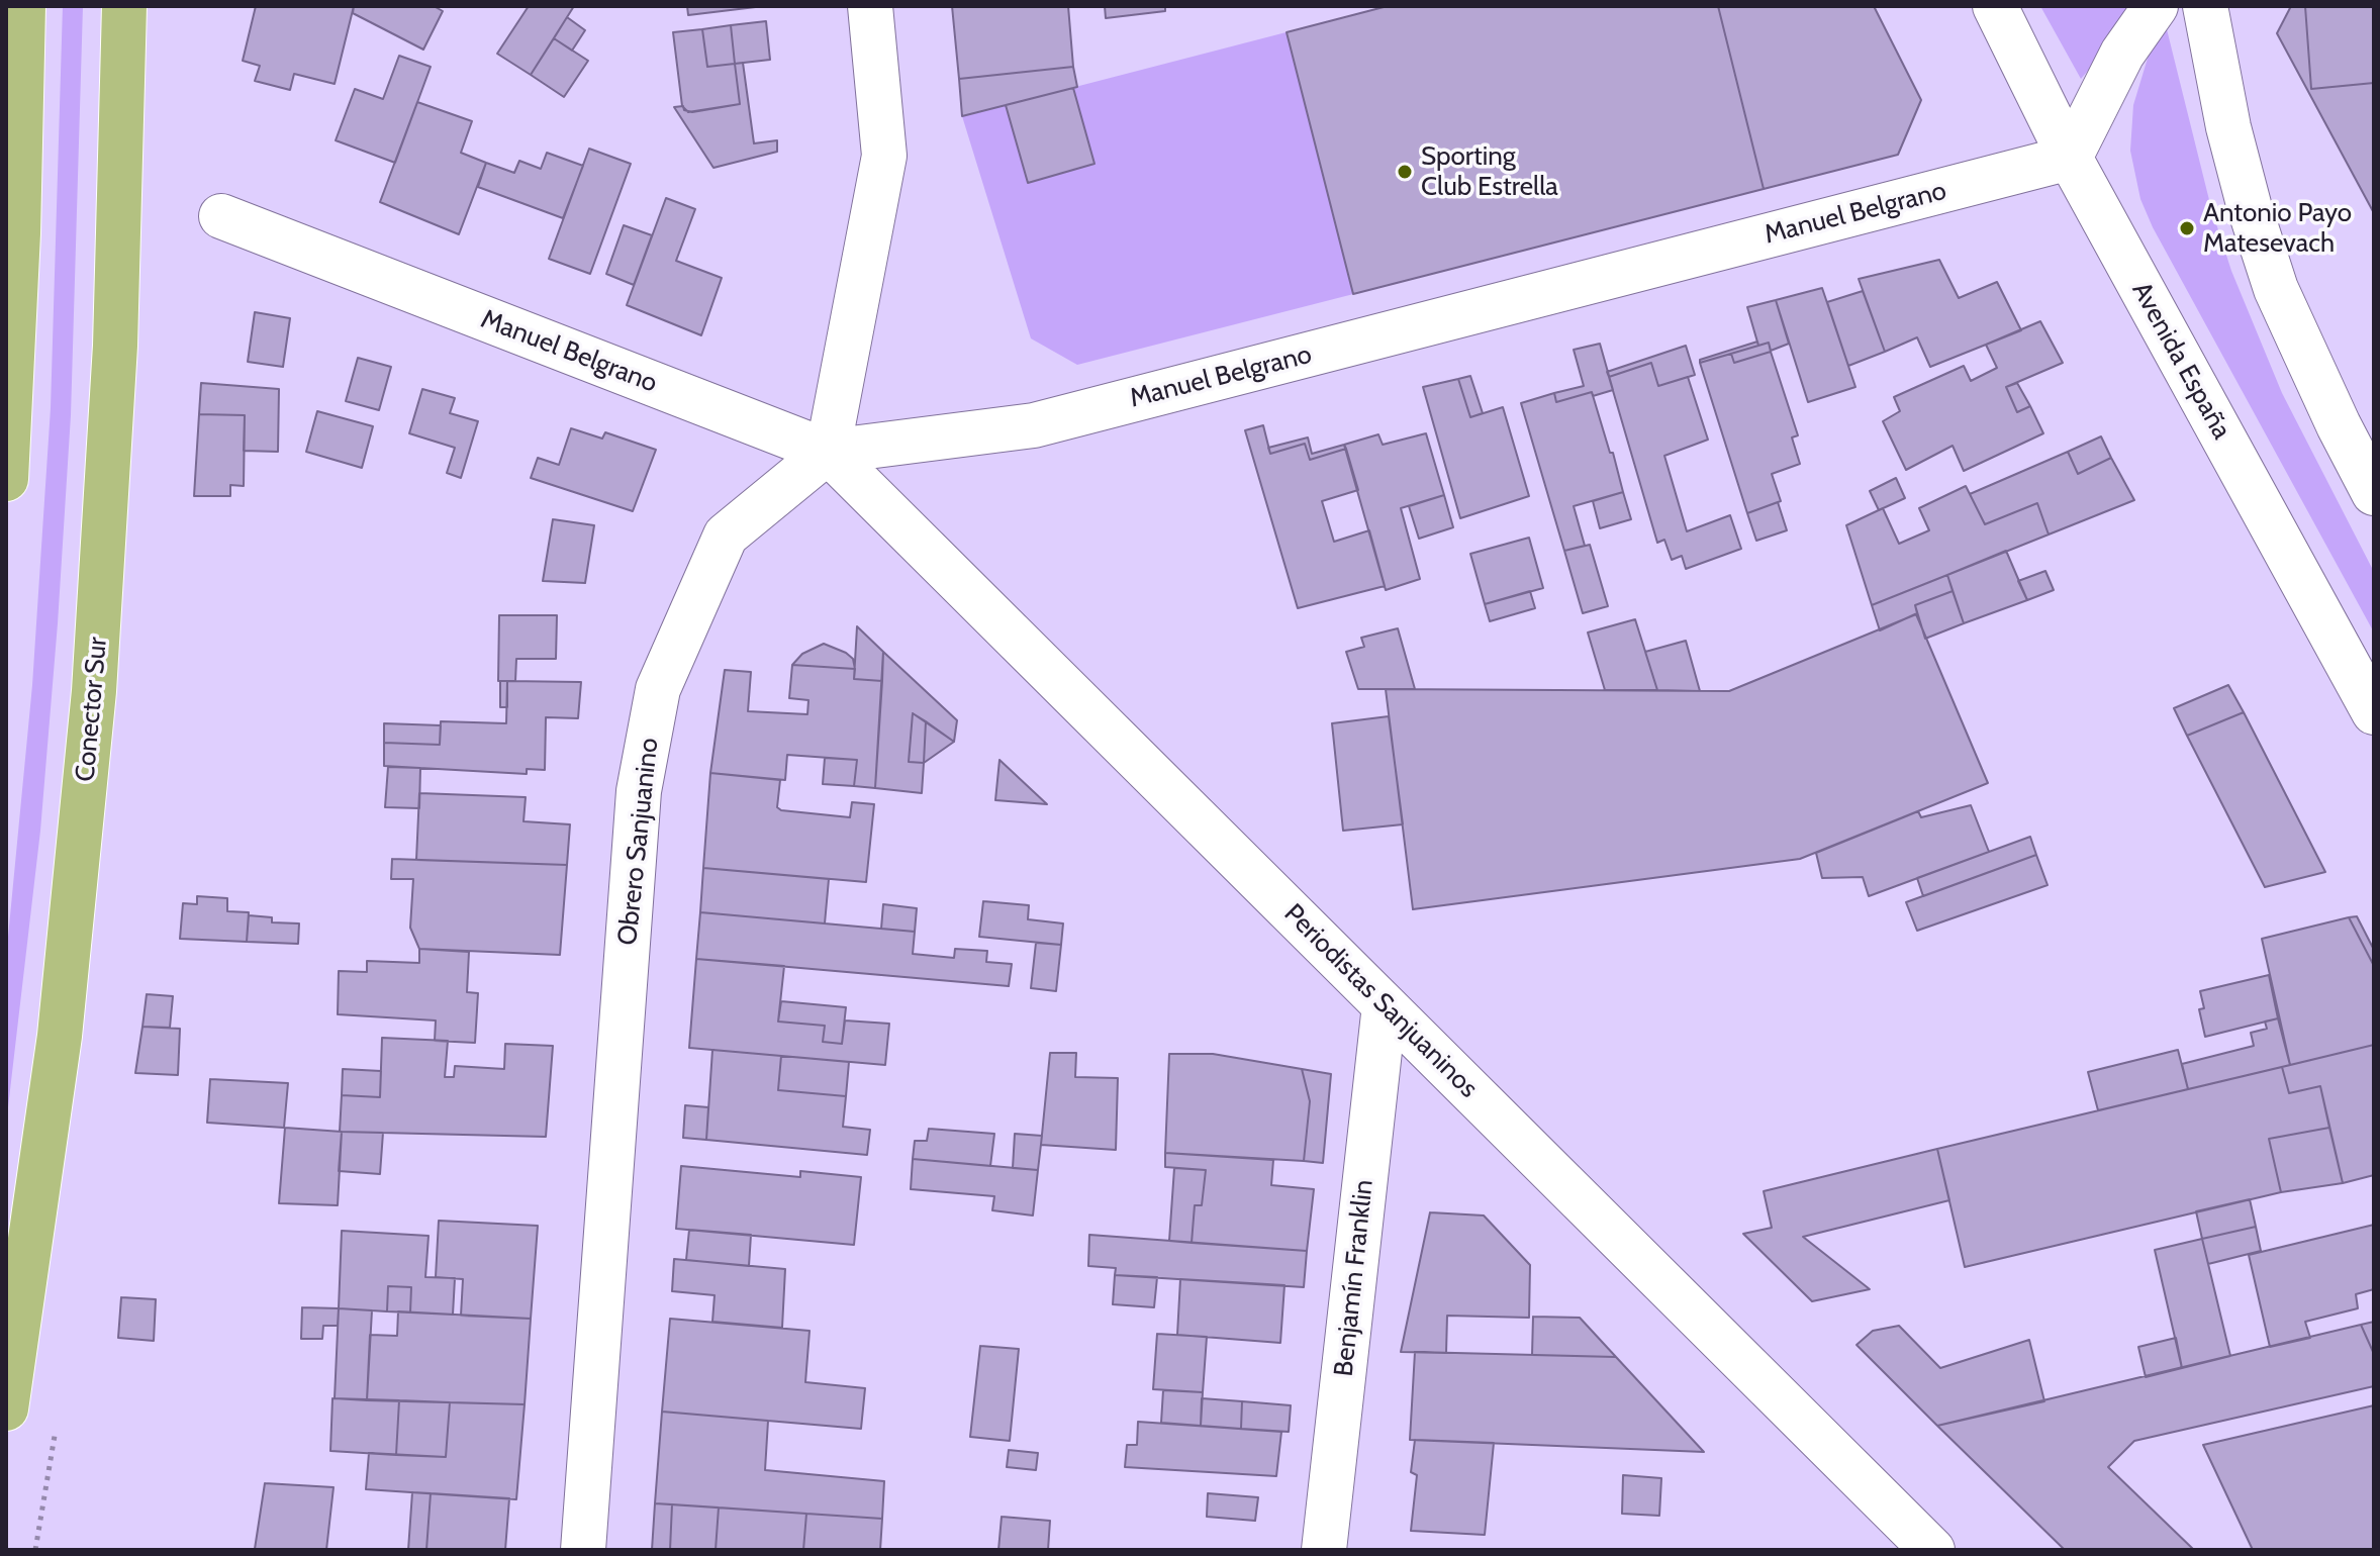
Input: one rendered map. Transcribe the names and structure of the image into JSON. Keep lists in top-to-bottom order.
{
  "streets": {
    "main road": ["Conector Sur"],
    "street": [
      "Manuel Belgrano",
      "Avenida España",
      "Obrero Sanjuanino",
      "Periodistas Sanjuaninos",
      "Benjamín Franklin"
    ]
  },
  "crossings": [
    ["Manuel Belgrano", "Avenida España"],
    ["Manuel Belgrano", "Obrero Sanjuanino"],
    ["Manuel Belgrano", "Periodistas Sanjuaninos"],
    ["Obrero Sanjuanino", "Periodistas Sanjuaninos"],
    ["Periodistas Sanjuaninos", "Benjamín Franklin"]
  ],
  "places": ["Sporting Club Estrella", "Antonio Payo Matesevach"]
}
